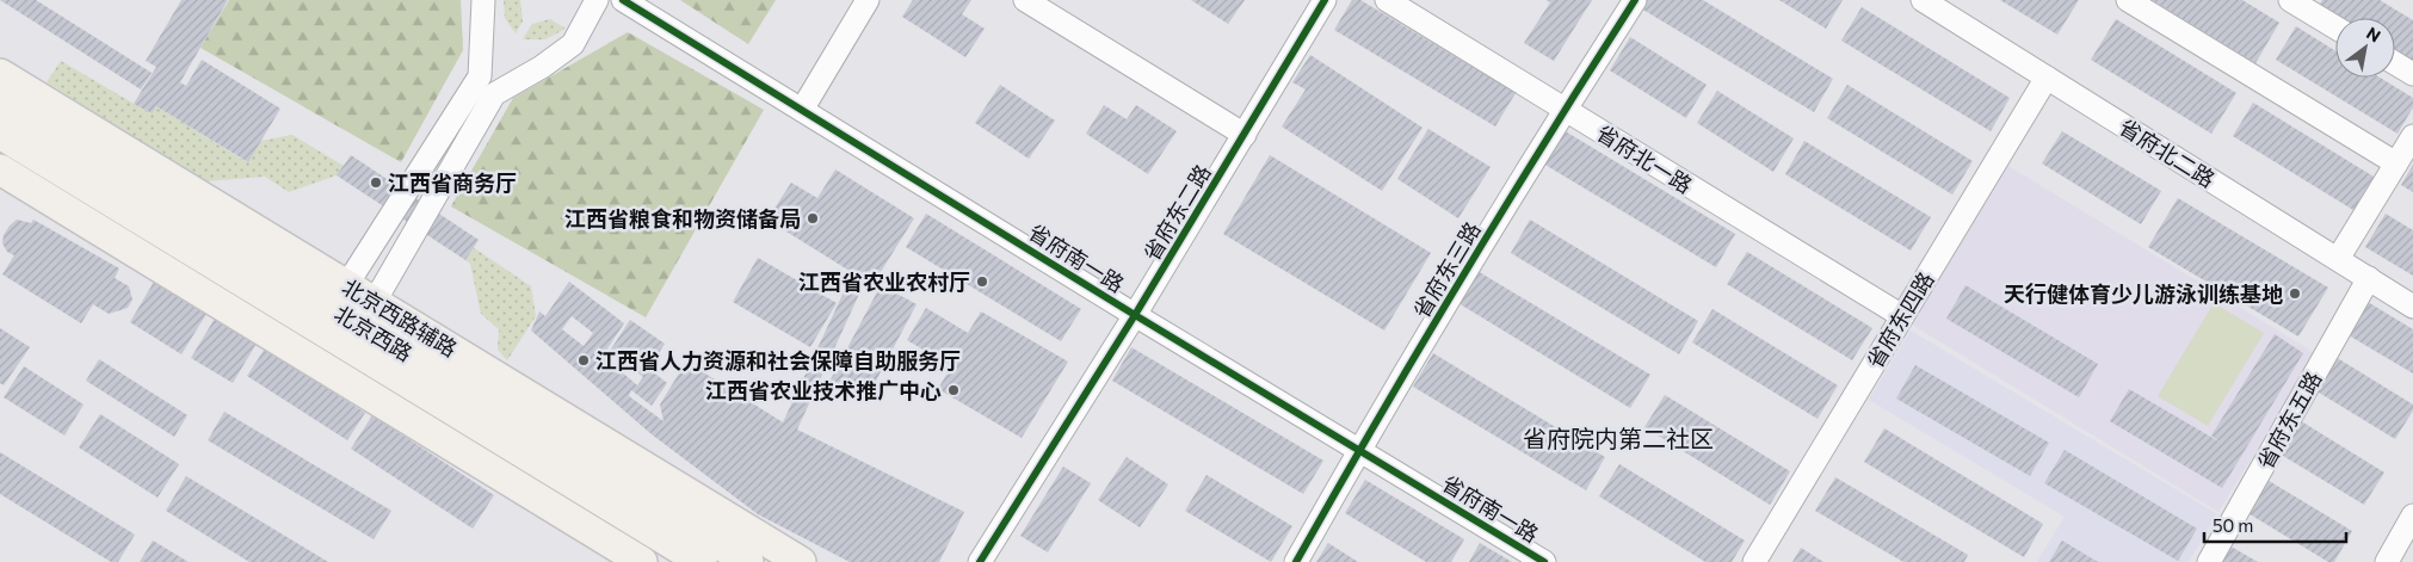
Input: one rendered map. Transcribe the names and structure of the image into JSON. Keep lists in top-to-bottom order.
{
  "streets": {
    "main road": ["北京西路辅路", "北京西路"],
    "street": [
      "省府北二路",
      "省府北一路",
      "省府东二路",
      "省府南一路",
      "省府东三路",
      "省府东四路",
      "省府东五路"
    ]
  },
  "crossings": [
    ["省府北二路", "省府东四路"],
    ["省府北二路", "省府东五路"],
    ["省府北一路", "省府东三路"],
    ["省府北一路", "省府东四路"],
    ["省府东二路", "省府南一路"],
    ["省府南一路", "省府东三路"],
    ["北京西路辅路", "北京西路"]
  ],
  "districts": ["省府院内第二社区"],
  "places": [
    "江西省商务厅",
    "江西省粮食和物资储备局",
    "江西省农业农村厅",
    "天行健体育少儿游泳训练基地",
    "江西省人力资源和社会保障自助服务厅",
    "江西省农业技术推广中心"
  ],
  "scale_bar": "50 m",
  "north": "top right"
}
